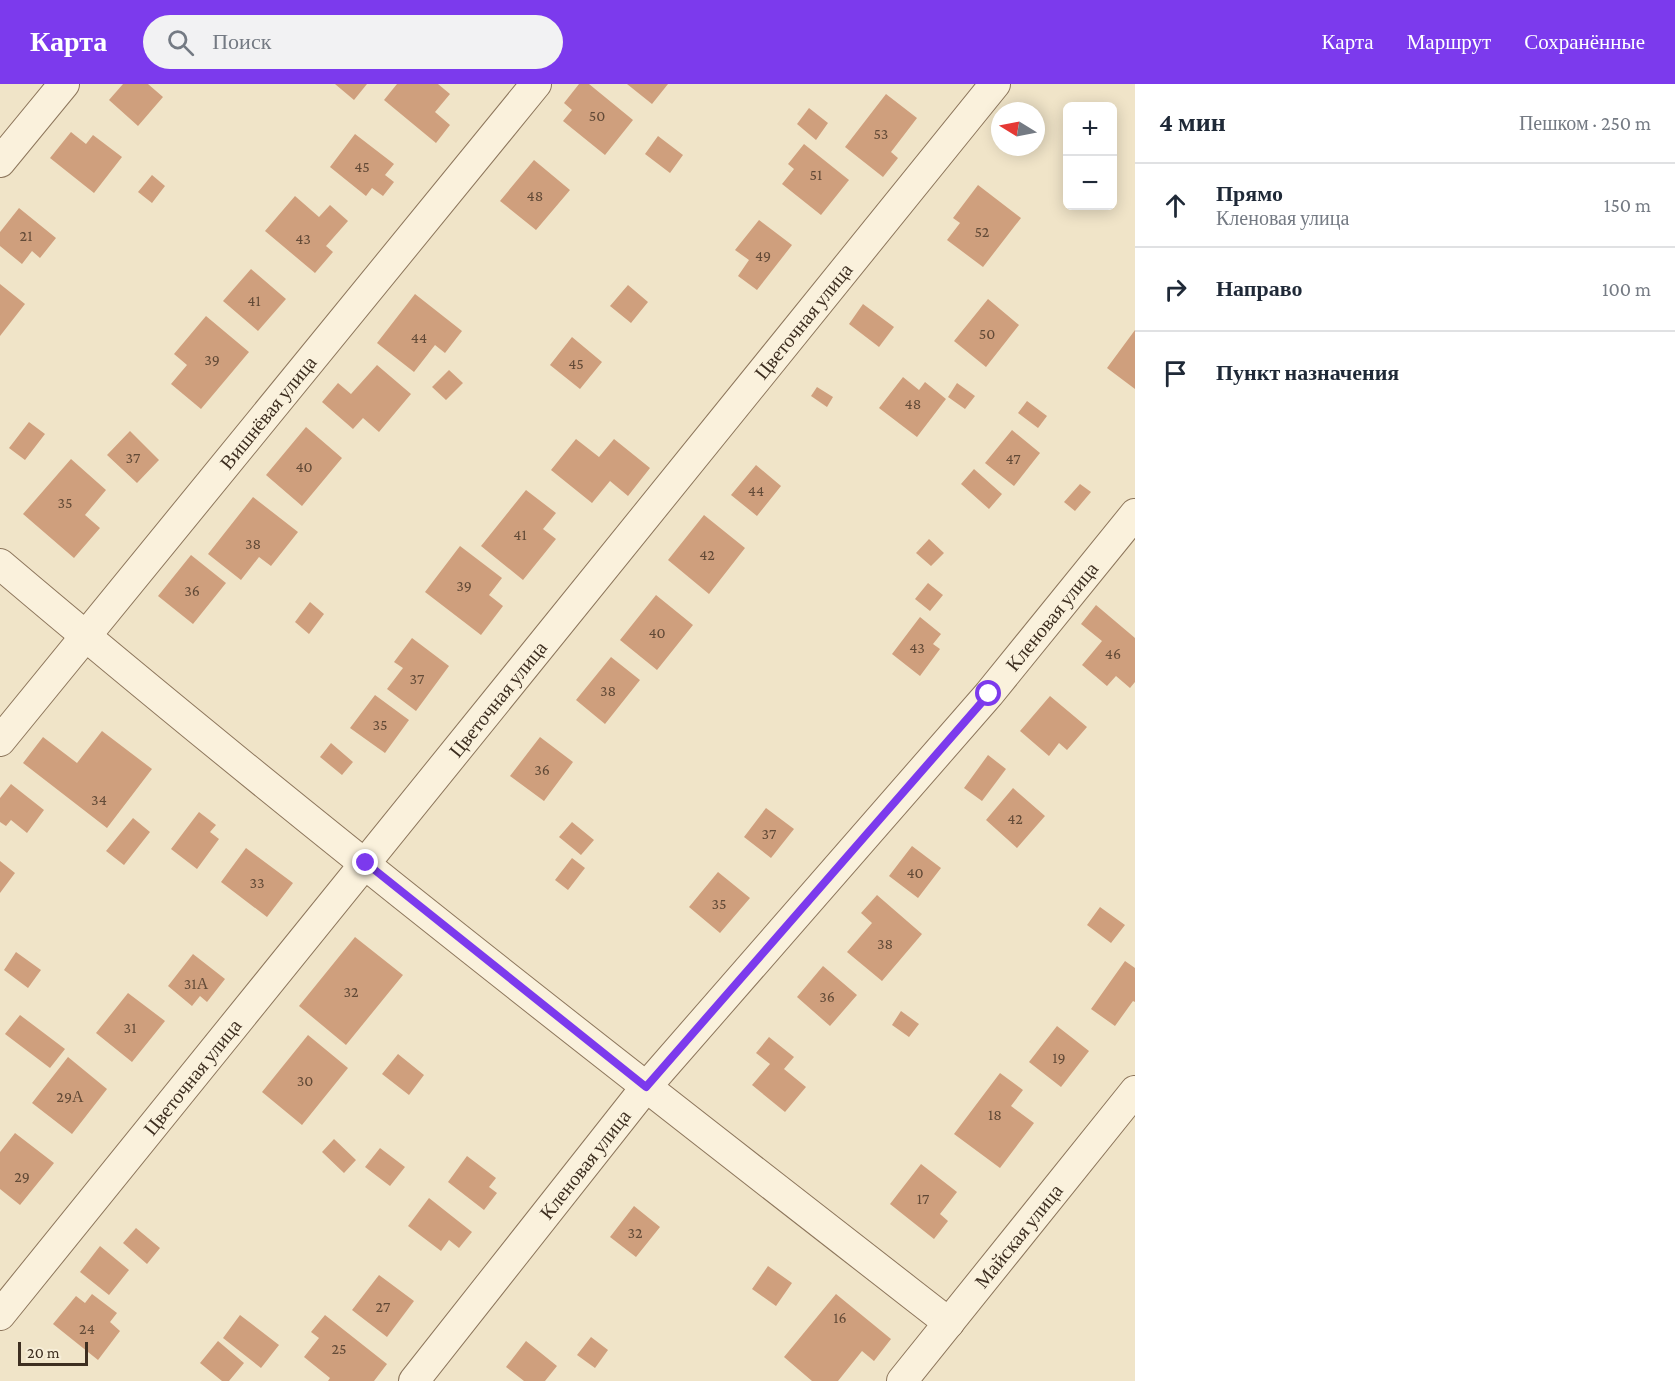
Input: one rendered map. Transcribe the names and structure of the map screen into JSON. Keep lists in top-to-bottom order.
{
  "streets": {
    "street": [
      "Цветочная улица",
      "Вишнёвая улица",
      "Кленовая улица",
      "Майская улица"
    ]
  },
  "house_numbers": [
    "50",
    "53",
    "45",
    "51",
    "48",
    "52",
    "21",
    "43",
    "49",
    "41",
    "50",
    "44",
    "39",
    "45",
    "48",
    "37",
    "47",
    "40",
    "44",
    "35",
    "41",
    "38",
    "42",
    "39",
    "36",
    "40",
    "43",
    "46",
    "37",
    "38",
    "35",
    "36",
    "34",
    "42",
    "37",
    "40",
    "33",
    "35",
    "38",
    "31А",
    "32",
    "36",
    "31",
    "19",
    "30",
    "29А",
    "18",
    "29",
    "17",
    "32",
    "27",
    "16",
    "24",
    "25"
  ],
  "scale_bar": "20 m",
  "north": "left",
  "page": {
    "header": "Карта",
    "search": "Поиск",
    "nav": ["Карта", "Маршрут", "Сохранённые"],
    "heading": ["4 мин", "Пешком · 250 m"],
    "map_buttons": ["+", "−"],
    "list": [
      ["Прямо", "Кленовая улица", "150 m"],
      ["Направо", "100 m"],
      "Пункт назначения"
    ],
    "scale": "20 m"
  }
}
